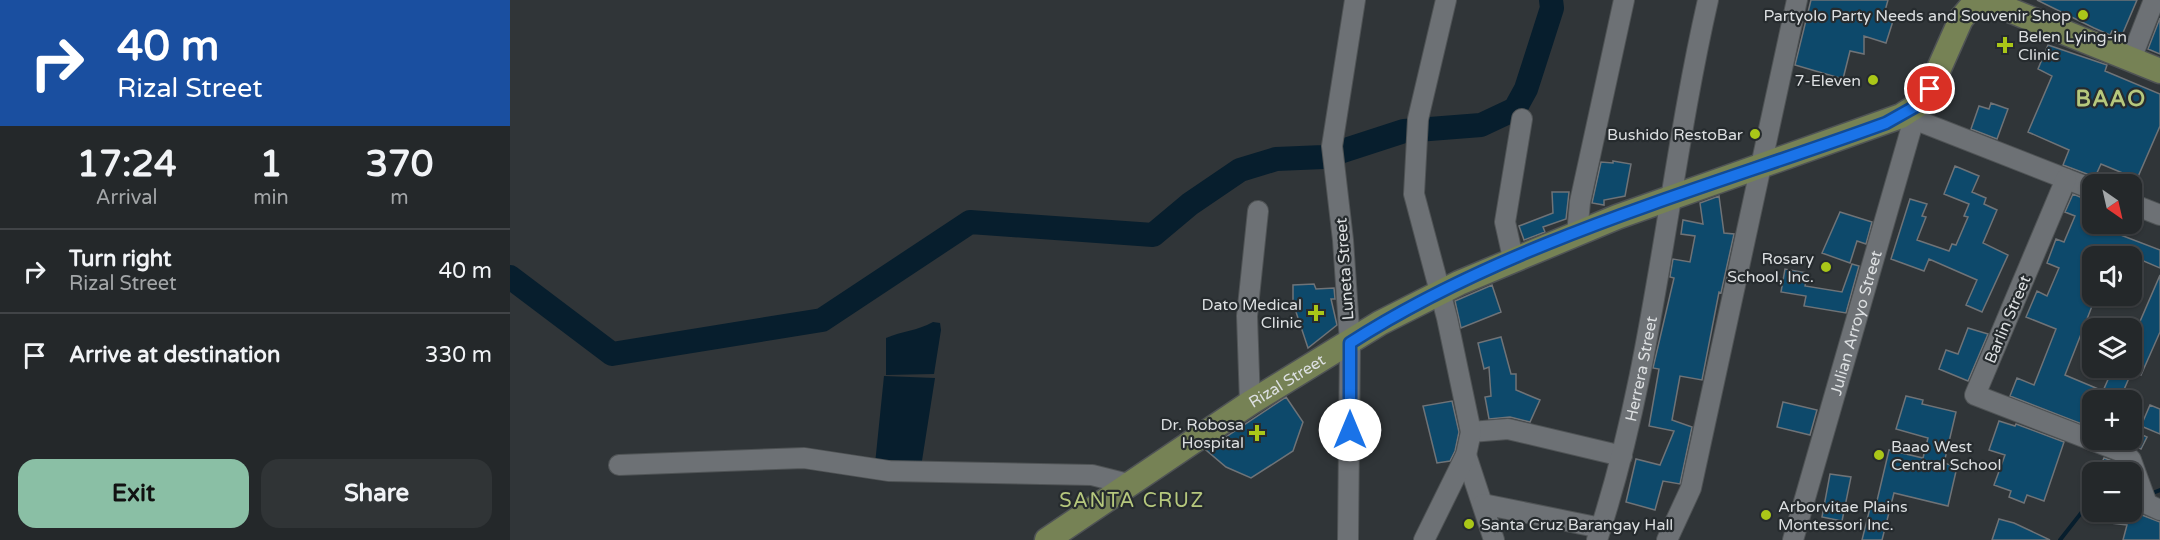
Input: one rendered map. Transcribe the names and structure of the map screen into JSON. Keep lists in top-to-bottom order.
{
  "streets": {
    "main road": ["Rizal Street"],
    "street": [
      "Luneta Street",
      "Barlin Street",
      "Julian Arroyo Street",
      "Herrera Street"
    ]
  },
  "crossings": [
    ["Luneta Street", "Rizal Street"],
    ["Julian Arroyo Street", "Rizal Street"],
    ["Herrera Street", "Rizal Street"]
  ],
  "districts": ["BAAO", "SANTA CRUZ"],
  "places": {
    "other": [
      "Partyolo Party Needs and Souvenir Shop",
      "7-Eleven",
      "Bushido RestoBar",
      "Rosary School, Inc.",
      "Baao West Central School",
      "Arborvitae Plains Montessori Inc.",
      "Santa Cruz Barangay Hall"
    ],
    "health": ["Belen Lying-in Clinic", "Dato Medical Clinic", "Dr. Robosa Hospital"]
  },
  "north": "bottom right",
  "page": {
    "turn": ["40 m", "Rizal Street"],
    "eta": [
      "17:24",
      "Arrival",
      "1",
      "min",
      "370",
      "m"
    ],
    "map_buttons": ["+", "−"],
    "list": [
      {
        "name": "Turn right",
        "note": "Rizal Street",
        "value": "40 m"
      },
      {
        "name": "Arrive at destination",
        "value": "330 m"
      }
    ],
    "buttons": ["Exit", "Share"]
  }
}
